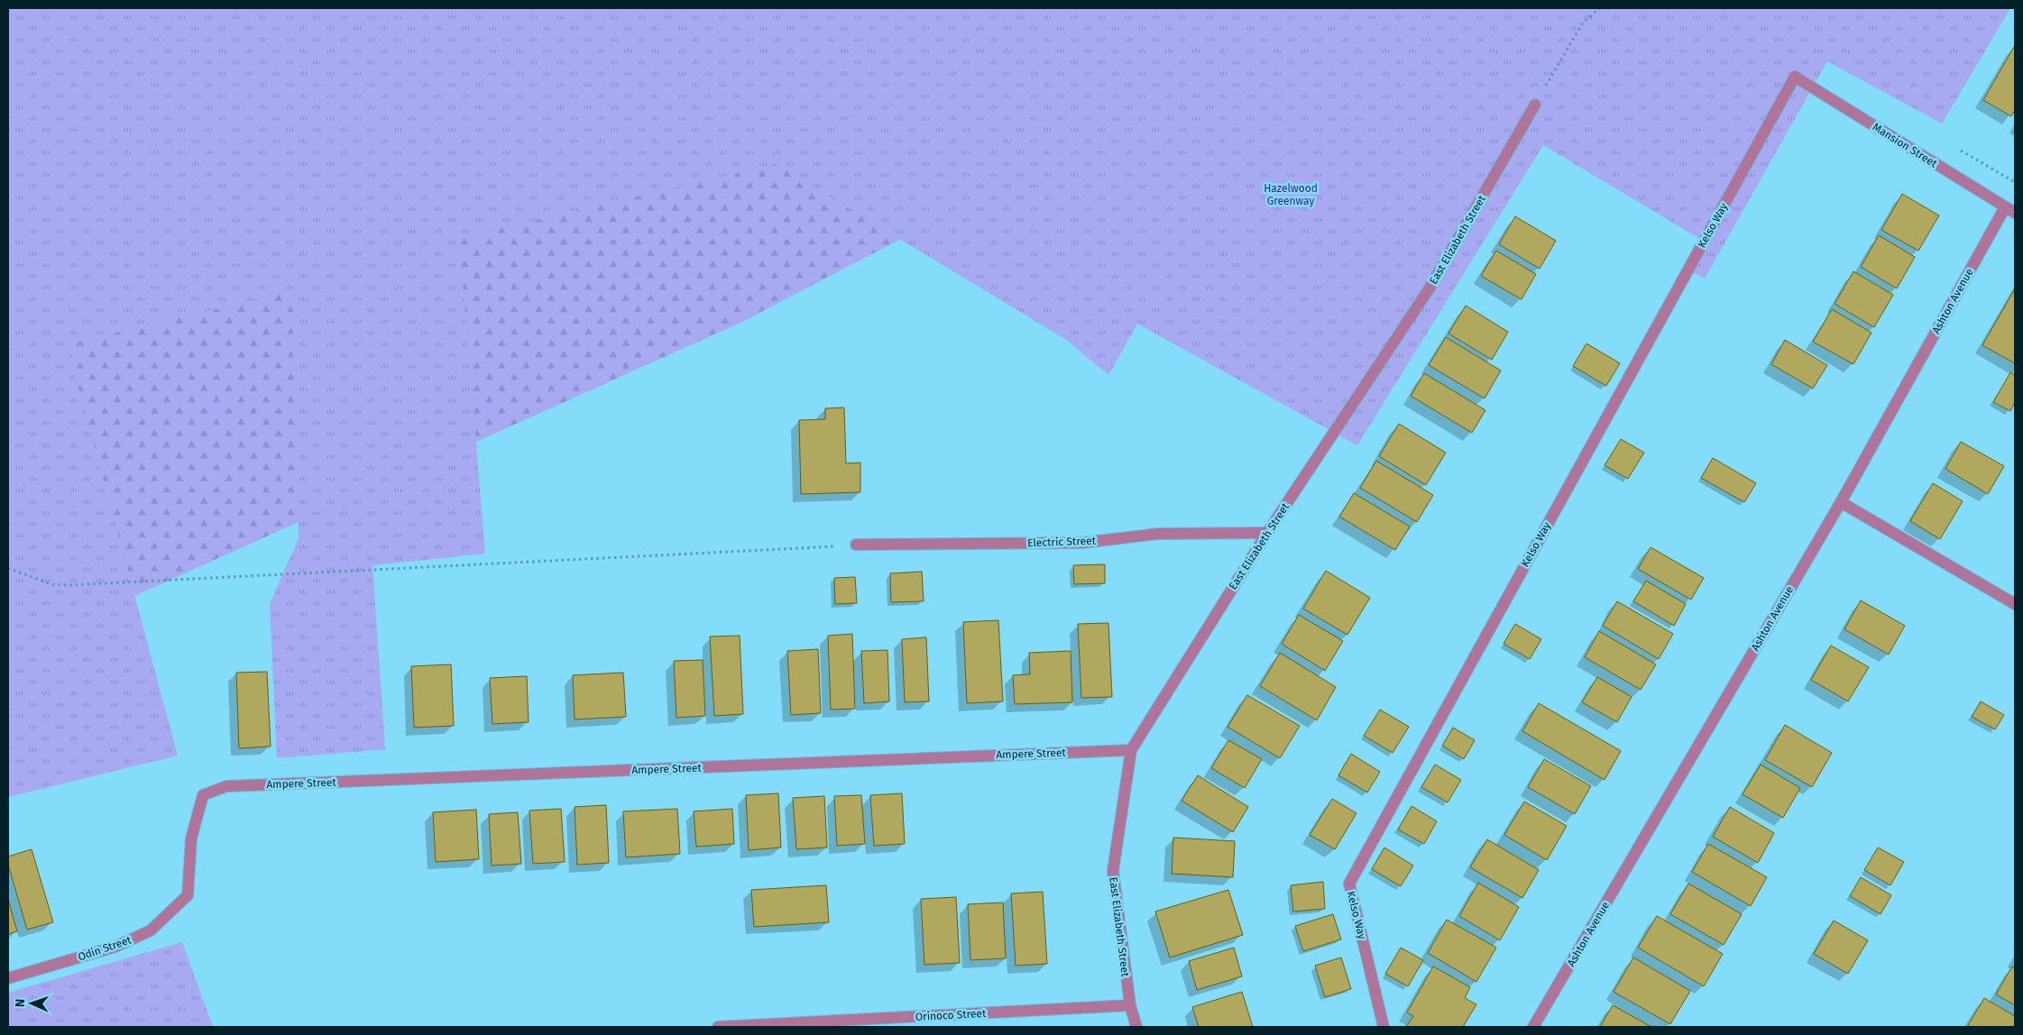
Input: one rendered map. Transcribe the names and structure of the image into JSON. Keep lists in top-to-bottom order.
{
  "streets": {
    "street": [
      "Mansion Street",
      "Kelso Way",
      "East Elizabeth Street",
      "Ashton Avenue",
      "Electric Street",
      "Ampere Street",
      "Odin Street",
      "Orinoco Street"
    ]
  },
  "crossings": [
    ["Mansion Street", "Kelso Way"],
    ["Mansion Street", "Ashton Avenue"],
    ["East Elizabeth Street", "Electric Street"],
    ["East Elizabeth Street", "Ampere Street"],
    ["East Elizabeth Street", "Orinoco Street"],
    ["Ampere Street", "Odin Street"]
  ],
  "parks": ["Hazelwood Greenway"],
  "north": "left"
}
